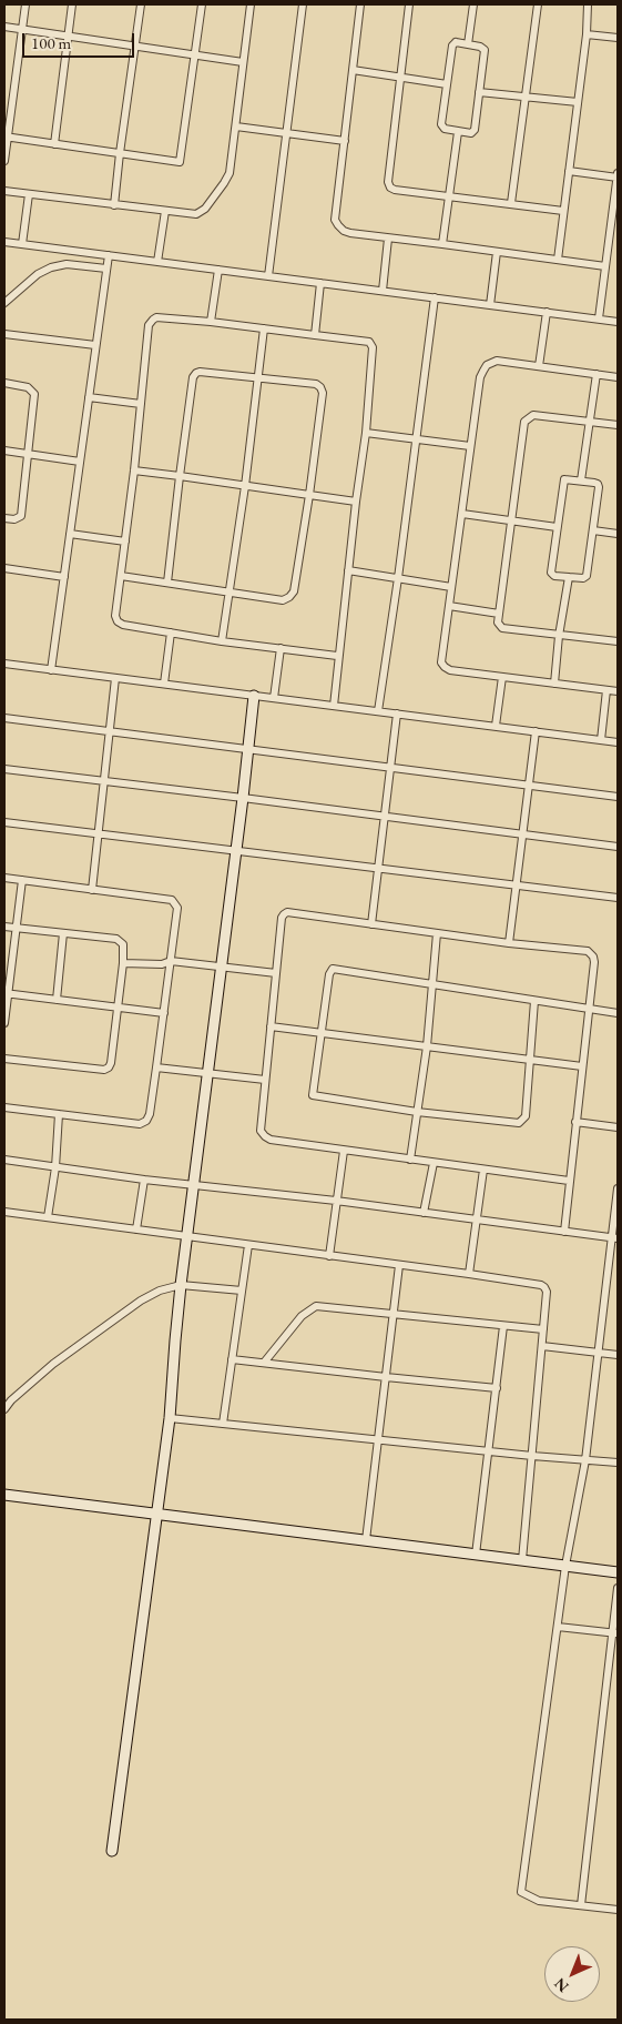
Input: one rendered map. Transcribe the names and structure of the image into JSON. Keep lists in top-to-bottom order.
{
  "scale_bar": "100 m",
  "north": "bottom left"
}
